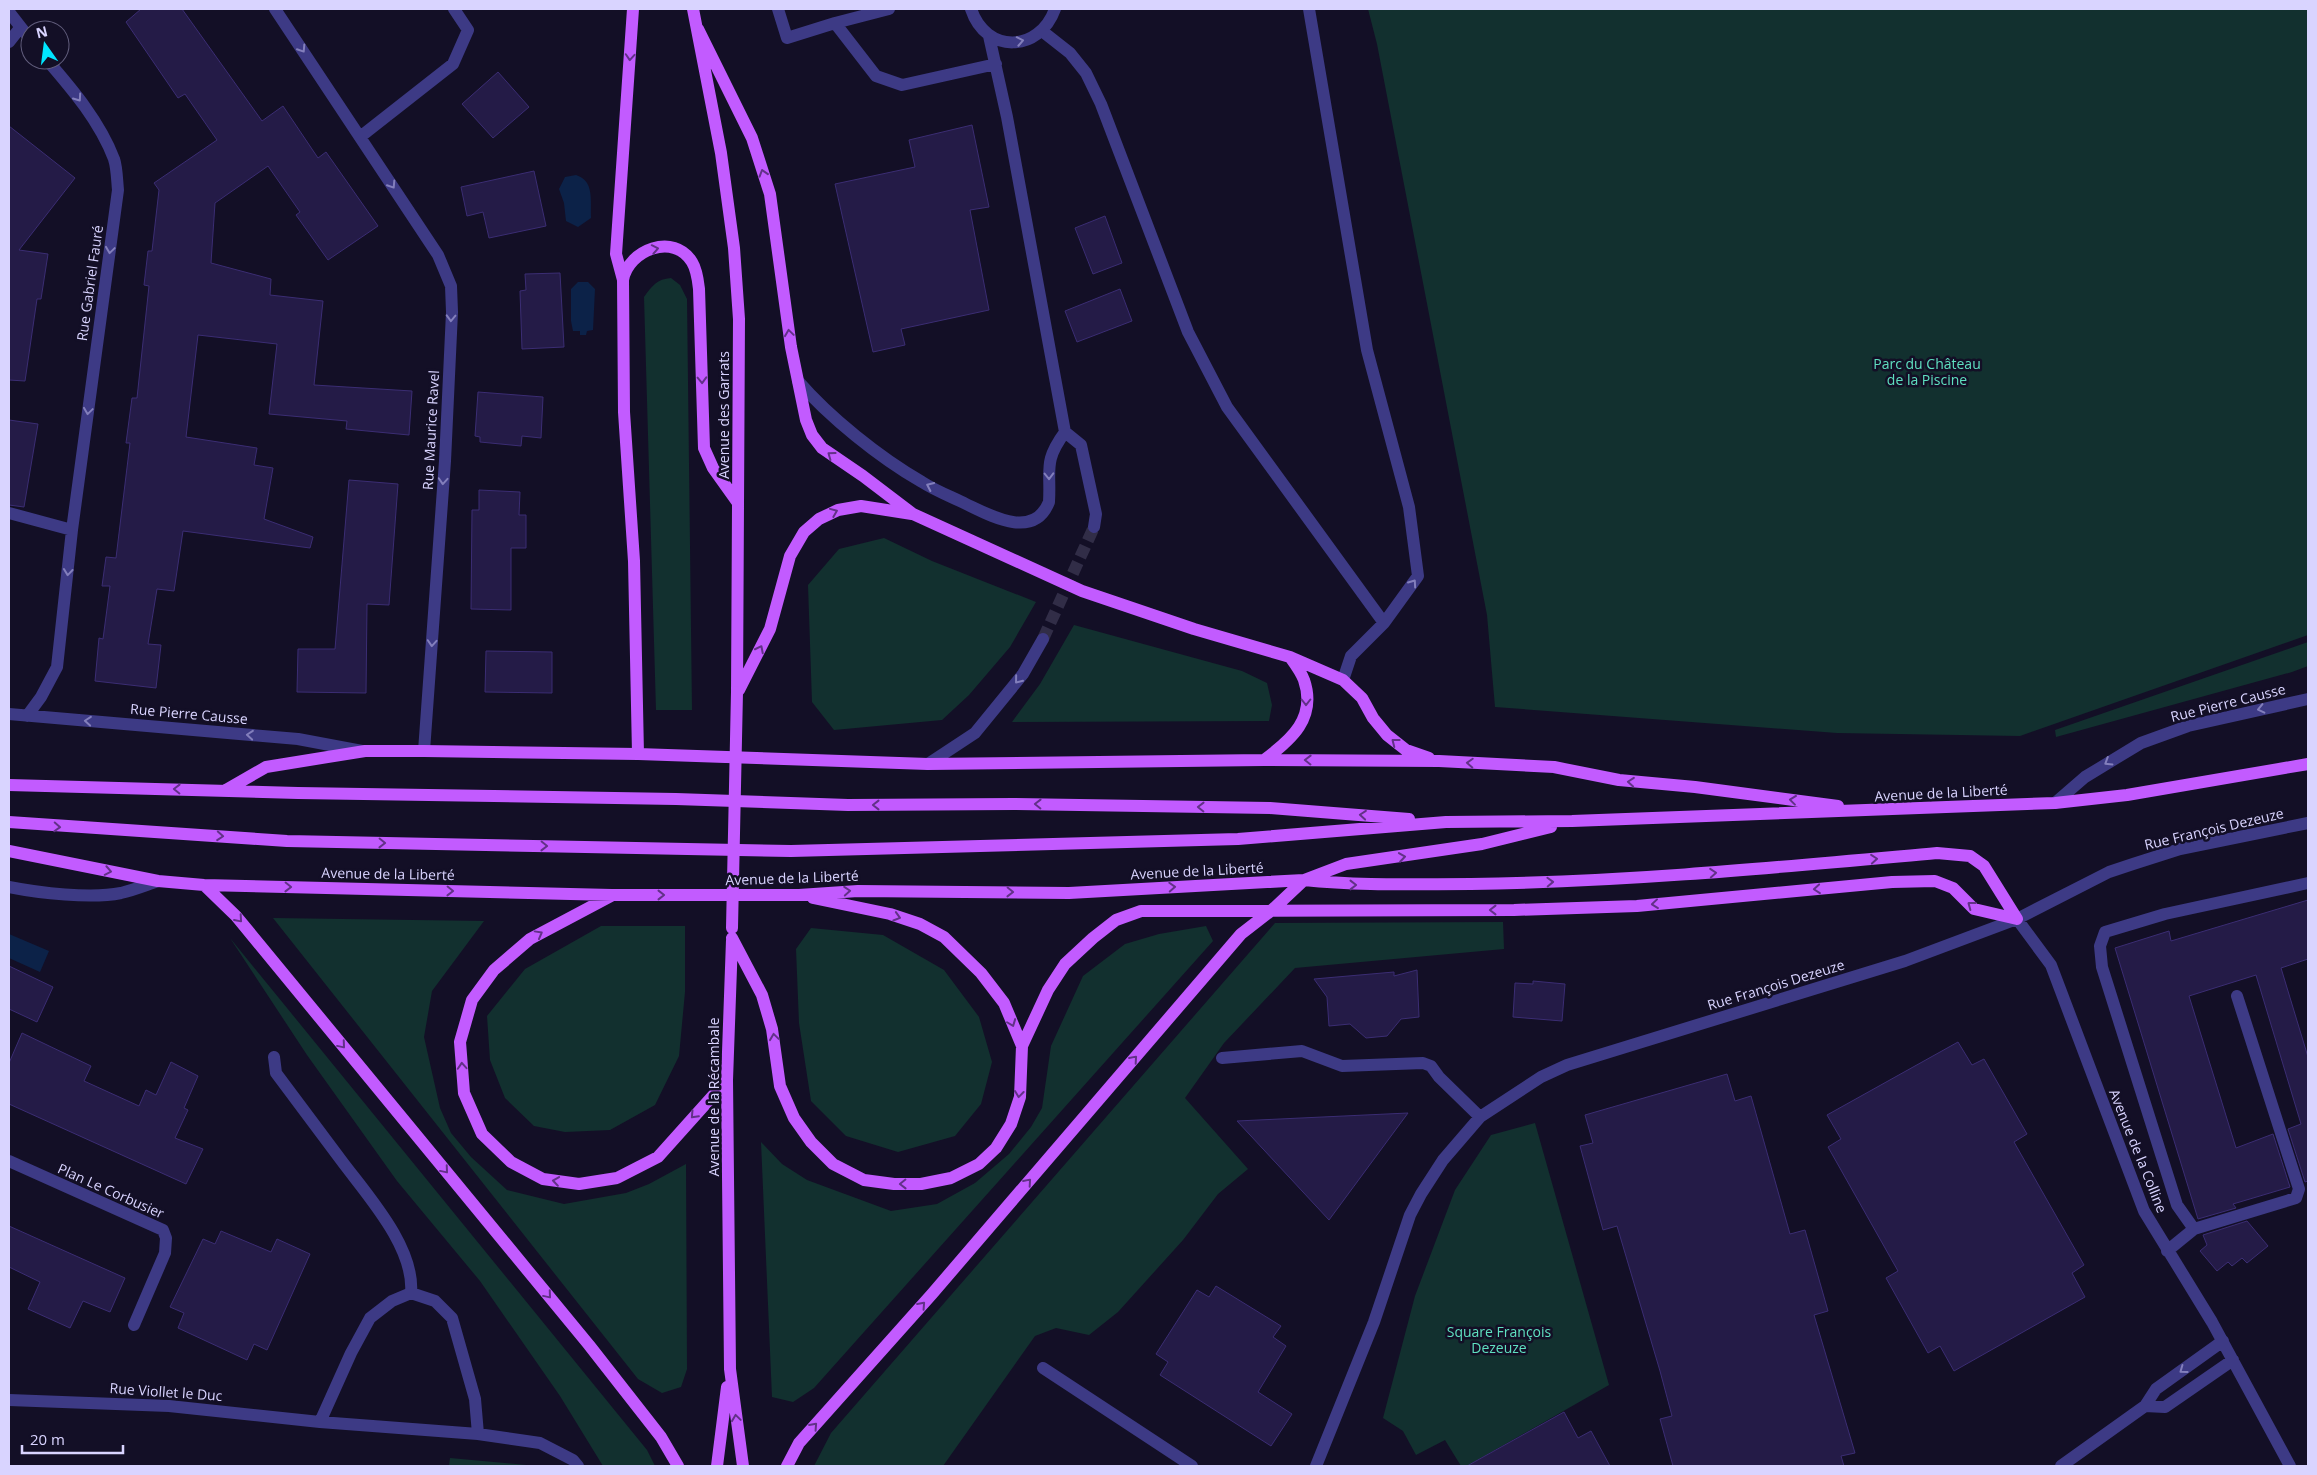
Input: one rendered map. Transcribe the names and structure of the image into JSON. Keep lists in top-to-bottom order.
{
  "streets": {
    "main road": ["Avenue des Garrats", "Avenue de la Liberté", "Avenue de la Récambale"],
    "street": [
      "Rue Gabriel Fauré",
      "Rue Maurice Ravel",
      "Rue Pierre Causse",
      "Rue François Dezeuze",
      "Avenue de la Colline",
      "Plan Le Corbusier",
      "Rue Viollet le Duc"
    ]
  },
  "crossings": [
    ["Rue Gabriel Fauré", "Rue Pierre Causse"],
    ["Avenue des Garrats", "Avenue de la Récambale"],
    ["Rue Pierre Causse", "Avenue de la Liberté"],
    ["Rue François Dezeuze", "Avenue de la Colline"]
  ],
  "one_way": ["Rue Gabriel Fauré", "Rue Maurice Ravel", "Rue Pierre Causse"],
  "parks": ["Parc du Château de la Piscine", "Square François Dezeuze"],
  "scale_bar": "20 m",
  "north": "top"
}
